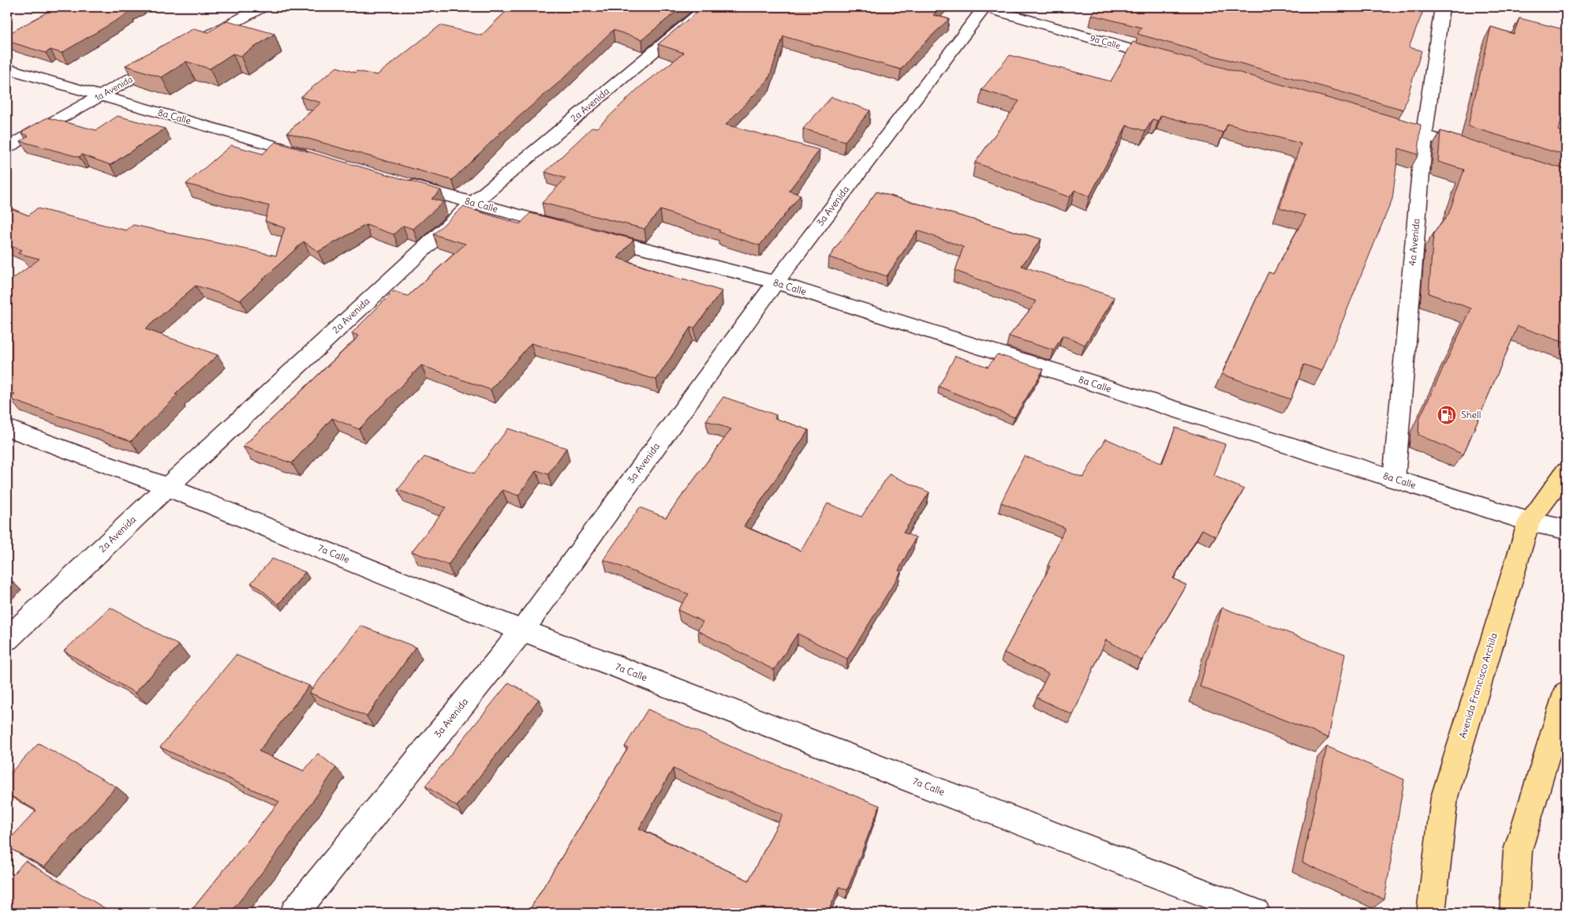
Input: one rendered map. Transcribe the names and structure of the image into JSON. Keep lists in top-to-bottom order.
{
  "streets": {
    "main road": ["Avenida Francisco Archila"],
    "street": [
      "9a Calle",
      "1a Avenida",
      "2a Avenida",
      "8a Calle",
      "3a Avenida",
      "4a Avenida",
      "7a Calle"
    ]
  },
  "crossings": [
    ["9a Calle", "3a Avenida"],
    ["1a Avenida", "8a Calle"],
    ["2a Avenida", "8a Calle"],
    ["2a Avenida", "7a Calle"],
    ["8a Calle", "3a Avenida"],
    ["8a Calle", "4a Avenida"],
    ["8a Calle", "Avenida Francisco Archila"],
    ["3a Avenida", "7a Calle"]
  ],
  "places": {
    "fuel station": ["Shell"]
  }
}
